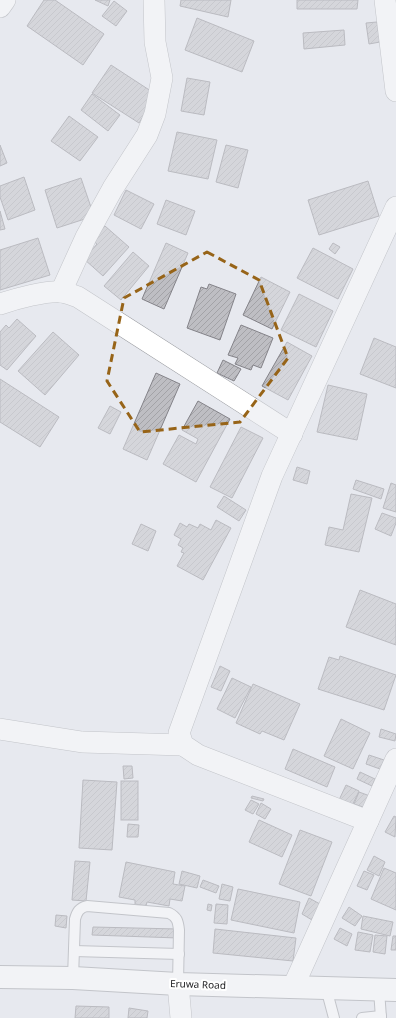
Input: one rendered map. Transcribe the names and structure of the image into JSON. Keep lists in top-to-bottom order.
{
  "streets": {
    "main road": ["Eruwa Road"]
  }
}
